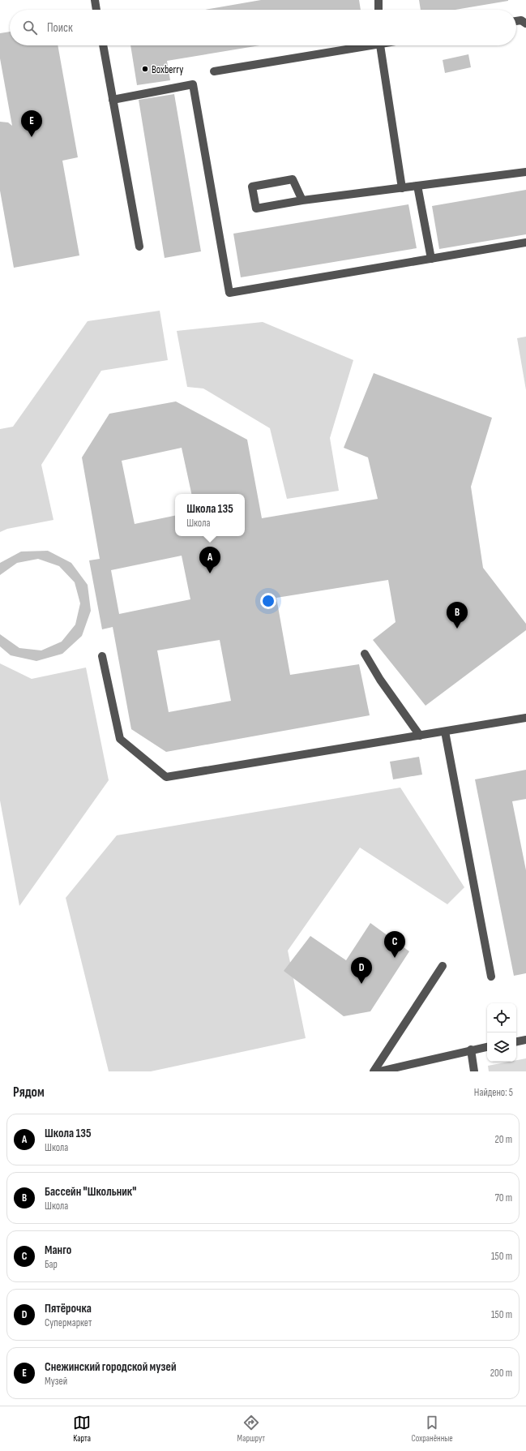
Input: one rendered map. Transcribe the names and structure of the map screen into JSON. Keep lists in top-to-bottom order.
{
  "places": ["Boxberry"],
  "page": {
    "search": "Поиск",
    "pins": [
      "E",
      "A",
      "B",
      "C",
      "D"
    ],
    "popup": ["Школа 135", "Школа"],
    "heading": ["Рядом", "Найдено: 5"],
    "list": [
      {
        "mark": "A",
        "name": "Школа 135",
        "note": "Школа",
        "value": "20 m"
      },
      {
        "mark": "B",
        "name": "Бассейн \"Школьник\"",
        "note": "Школа",
        "value": "70 m"
      },
      {
        "mark": "C",
        "name": "Манго",
        "note": "Бар",
        "value": "150 m"
      },
      {
        "mark": "D",
        "name": "Пятёрочка",
        "note": "Супермаркет",
        "value": "150 m"
      },
      {
        "mark": "E",
        "name": "Снежинский городской музей",
        "note": "Музей",
        "value": "200 m"
      }
    ],
    "nav": ["Карта", "Маршрут", "Сохранённые"]
  }
}
